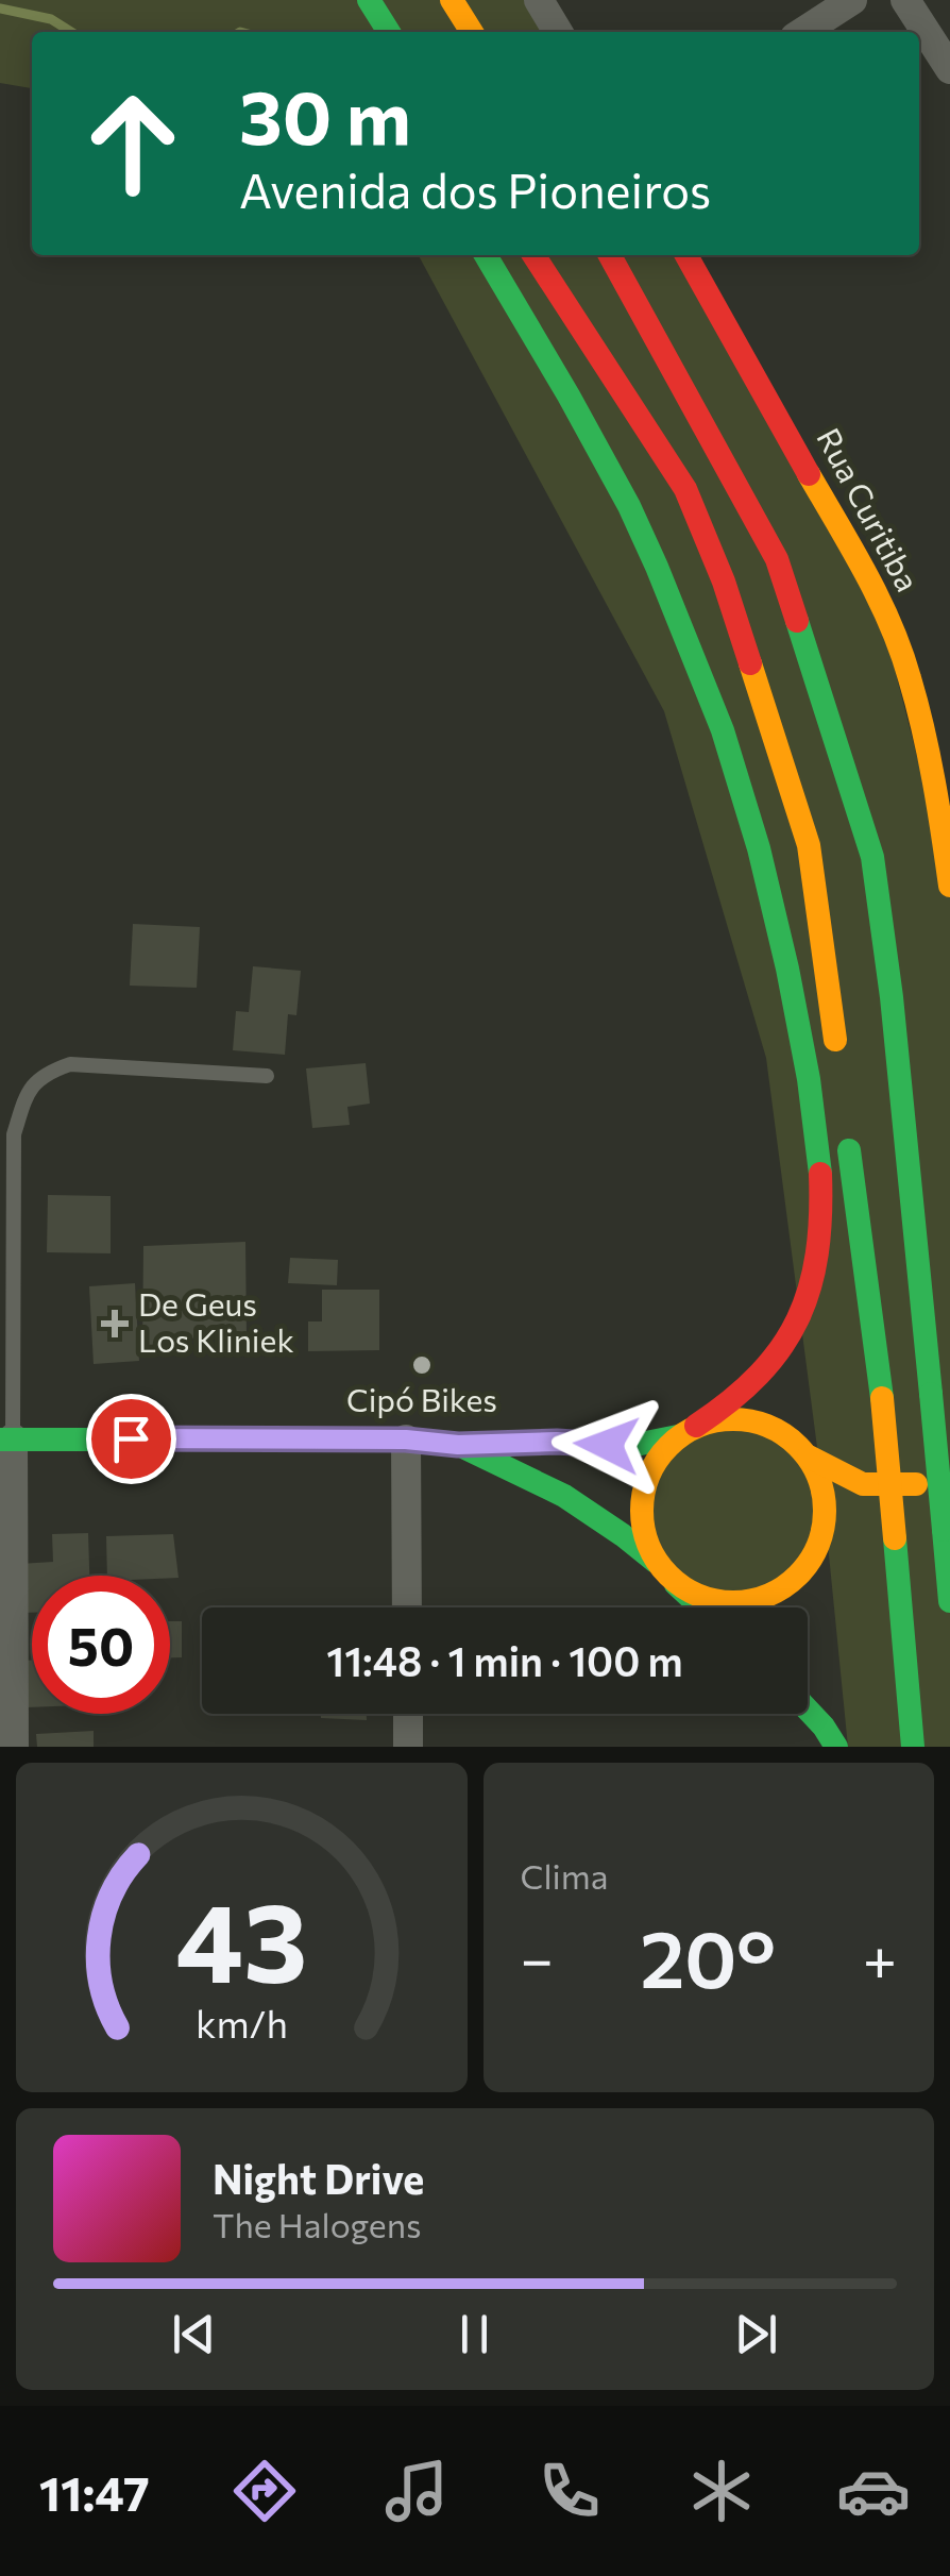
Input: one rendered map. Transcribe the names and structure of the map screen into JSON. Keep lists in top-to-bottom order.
{
  "streets": {
    "main road": ["Rua Curitiba"]
  },
  "places": {
    "health": ["De Geus Los Kliniek"],
    "other": ["Cipó Bikes"]
  },
  "page": {
    "turn": ["30 m", "Avenida dos Pioneiros"],
    "limit": "50",
    "trip": "11:48 · 1 min · 100 m",
    "tile": "Clima",
    "heat": ["−", "20°", "+"],
    "song": ["Night Drive", "The Halogens"],
    "tabs": "11:47",
    "gauge": ["43", "km/h"]
  }
}
